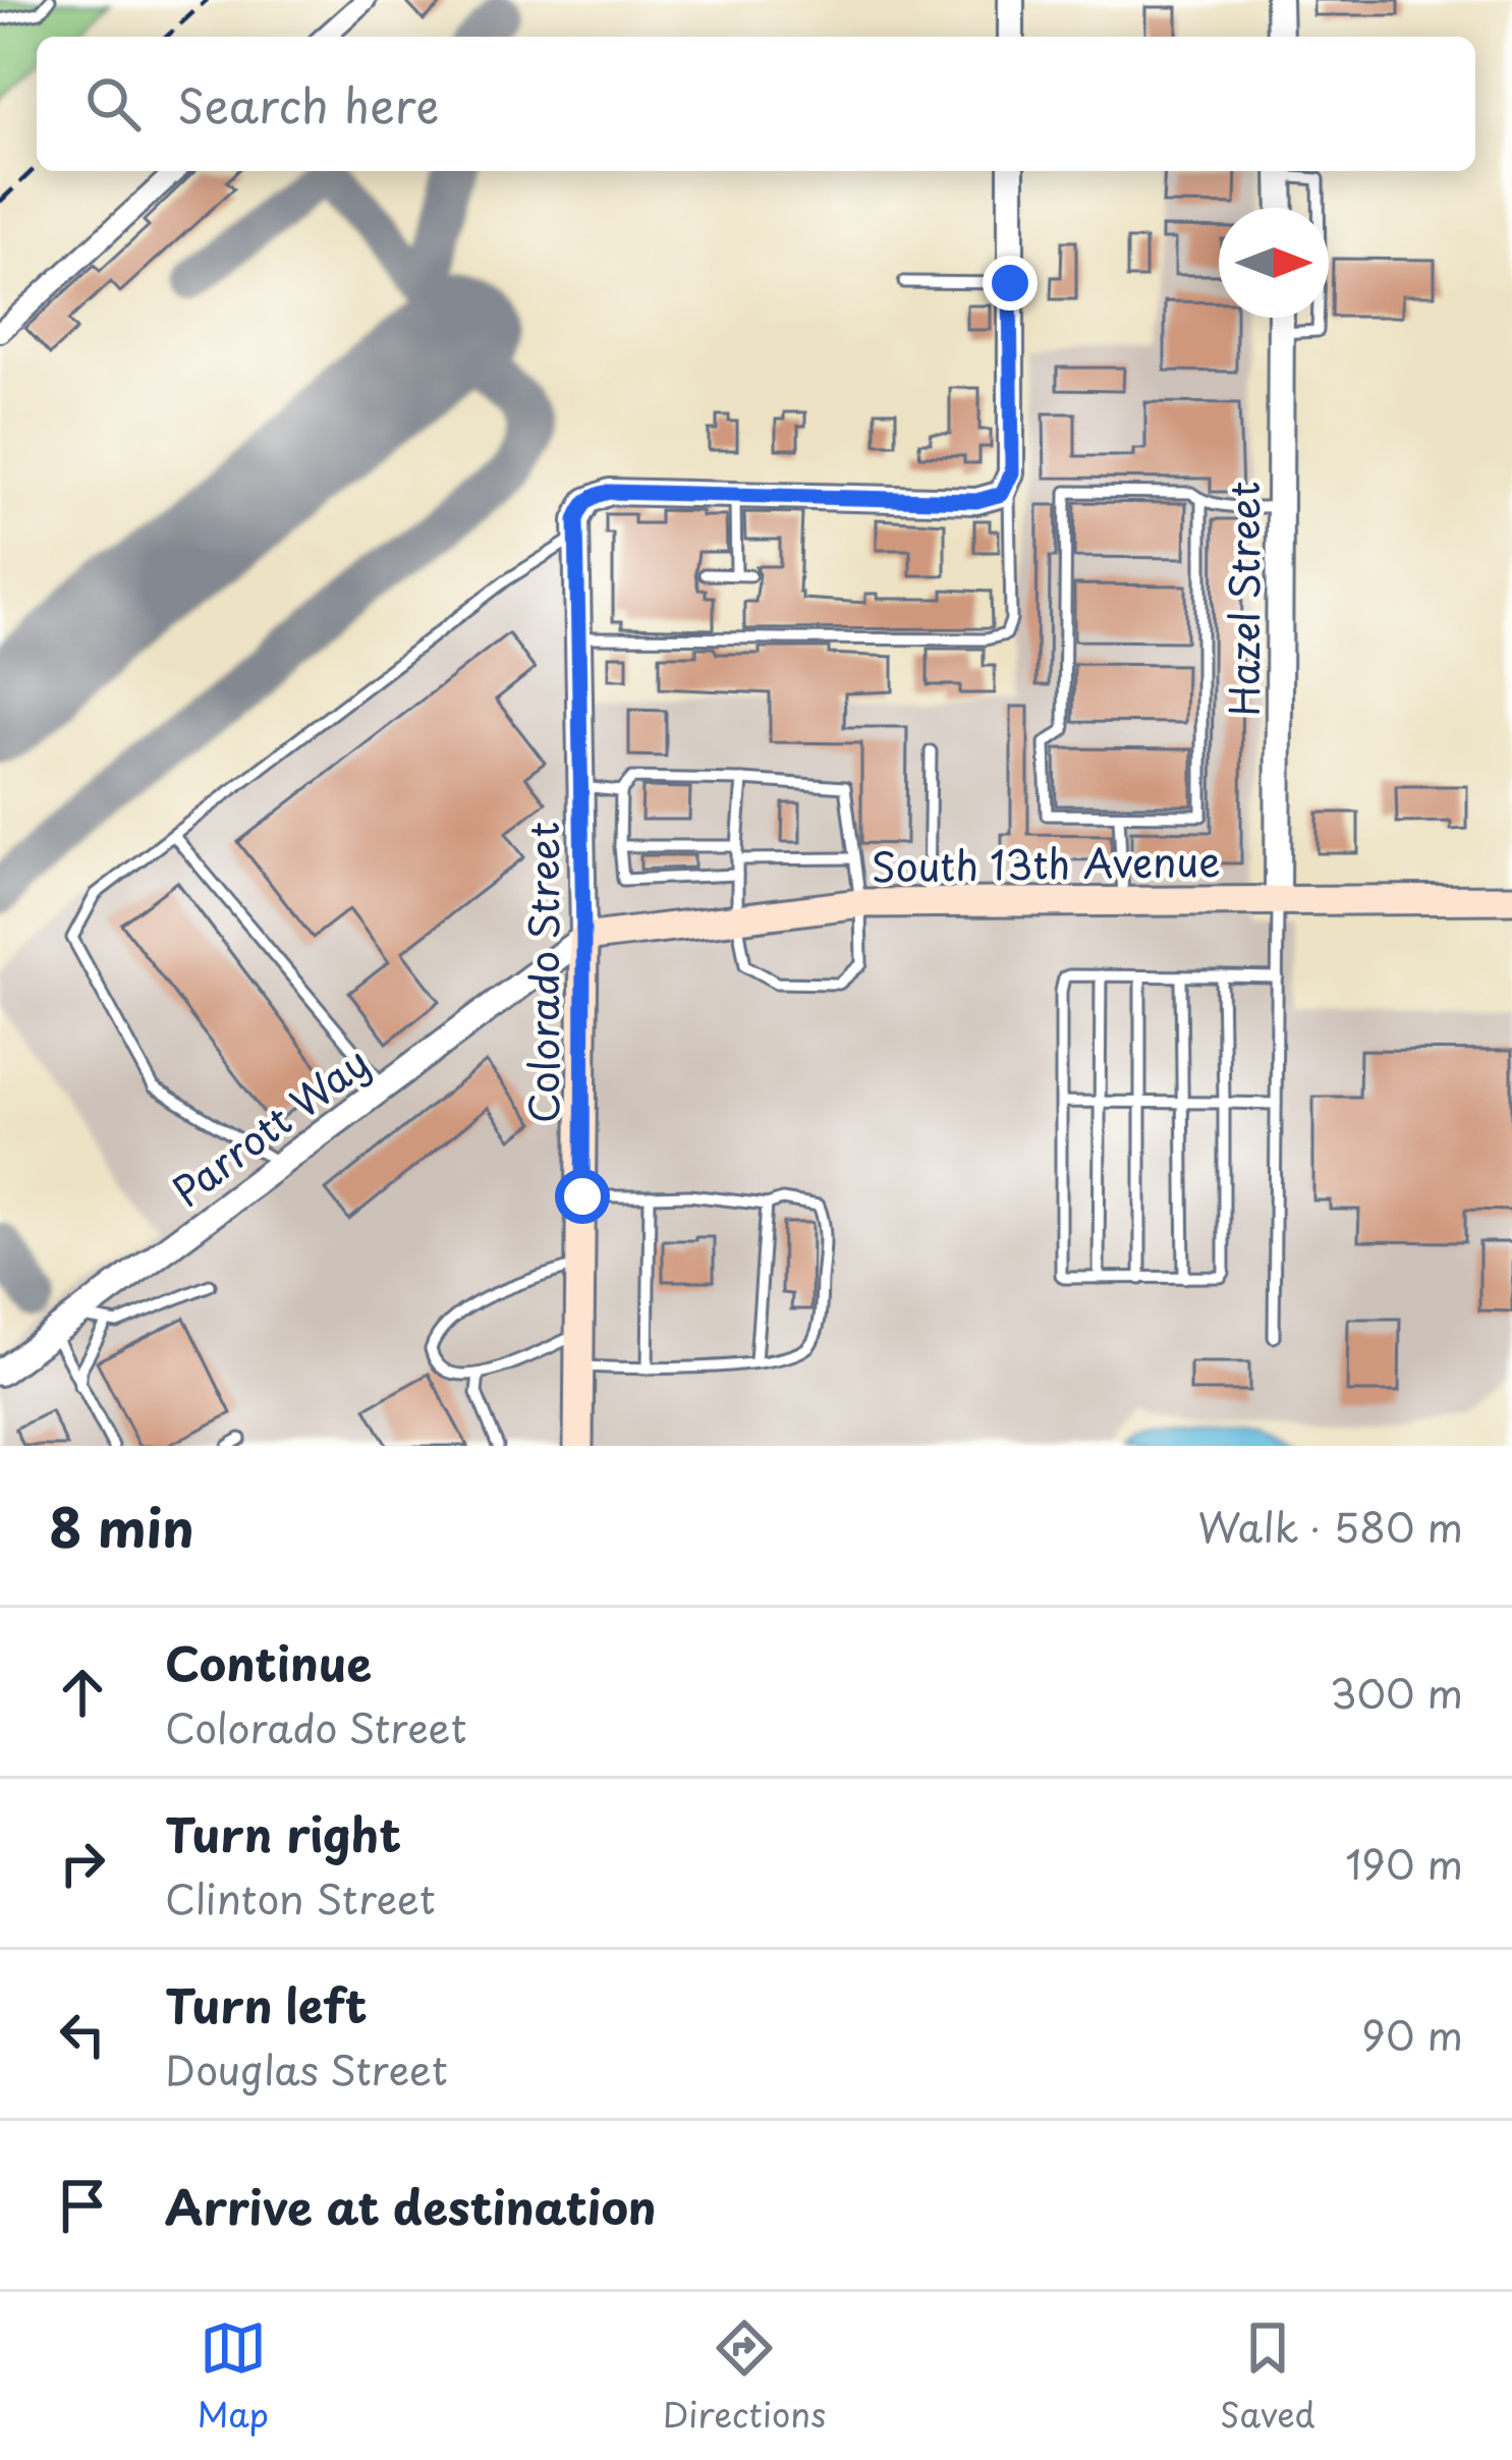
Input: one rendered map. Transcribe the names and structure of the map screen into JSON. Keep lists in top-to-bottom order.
{
  "streets": {
    "main road": ["South 13th Avenue", "Colorado Street"],
    "street": ["Hazel Street", "Parrott Way"]
  },
  "crossings": [
    ["Hazel Street", "South 13th Avenue"],
    ["South 13th Avenue", "Colorado Street"],
    ["South 13th Avenue", "Parrott Way"],
    ["Colorado Street", "Parrott Way"]
  ],
  "north": "right",
  "page": {
    "search": "Search here",
    "heading": ["8 min", "Walk · 580 m"],
    "list": [
      ["Continue", "Colorado Street", "300 m"],
      ["Turn right", "Clinton Street", "190 m"],
      ["Turn left", "Douglas Street", "90 m"],
      "Arrive at destination"
    ],
    "nav": ["Map", "Directions", "Saved"]
  }
}
